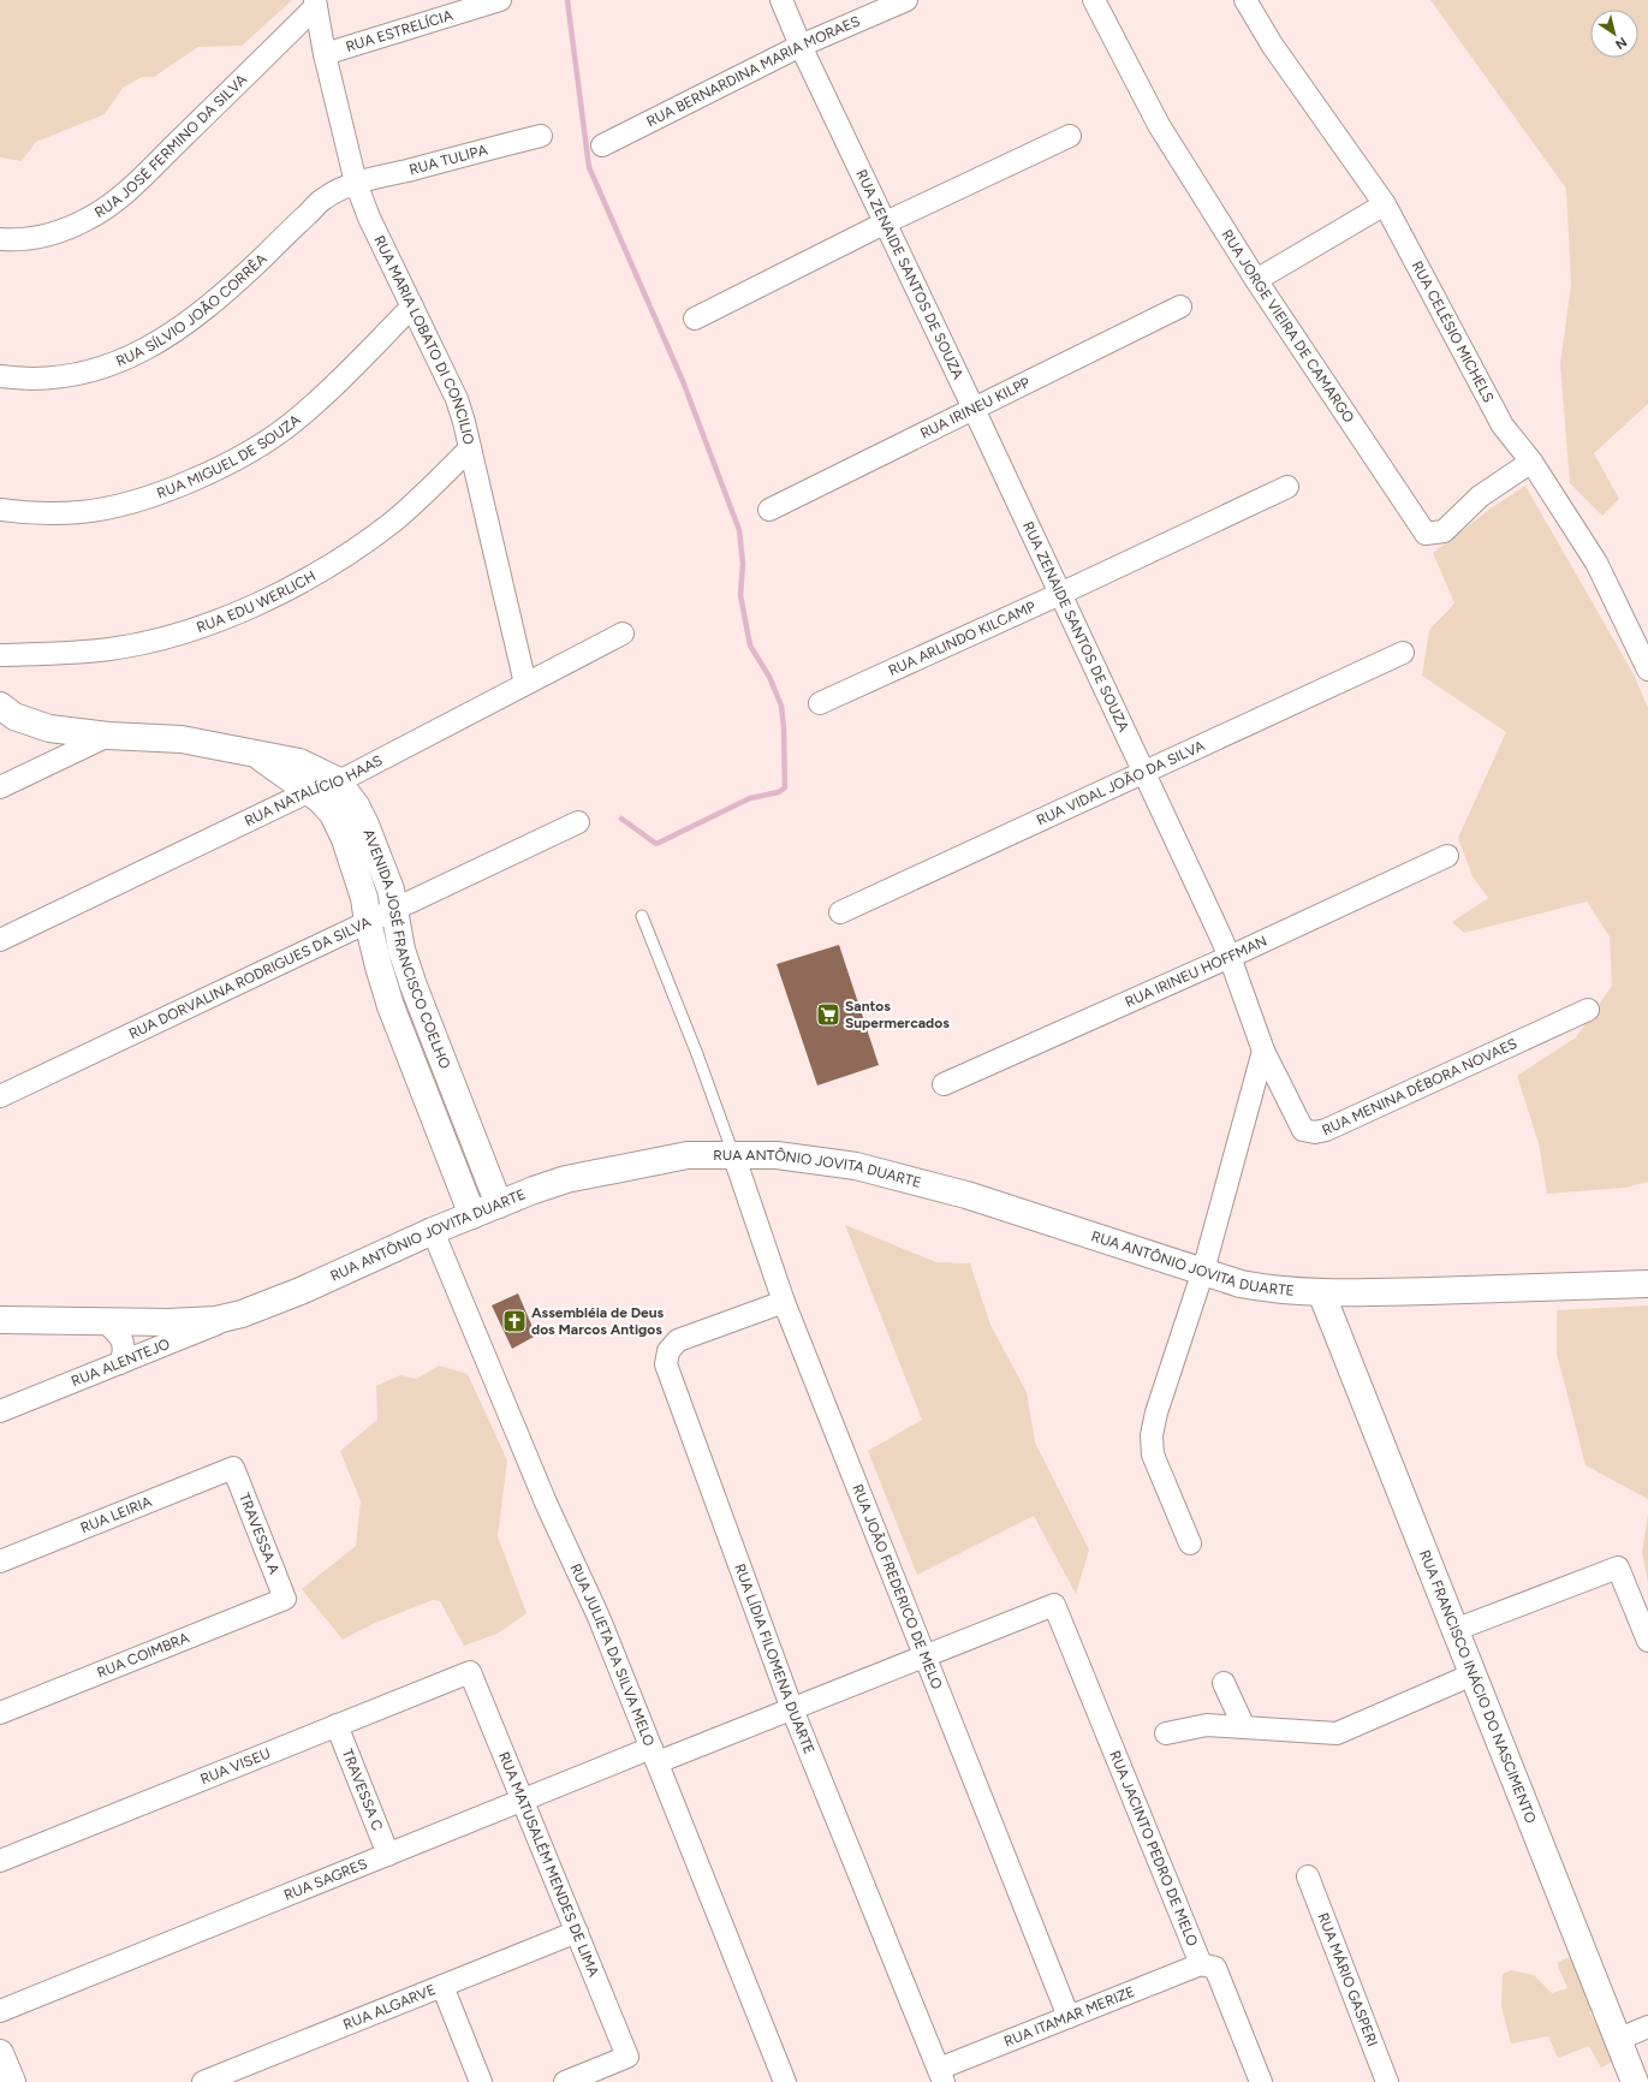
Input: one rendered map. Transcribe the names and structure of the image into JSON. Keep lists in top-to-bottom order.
{
  "streets": {
    "main road": ["AVENIDA JOSÉ FRANCISCO COELHO", "RUA ANTÔNIO JOVITA DUARTE", "RUA FRANCISCO INÁCIO DO NASCIMENTO"],
    "street": [
      "RUA ESTRELÍCIA",
      "RUA BERNARDINA MARIA MORAES",
      "RUA JOSÉ FERMINO DA SILVA",
      "RUA TULIPA",
      "RUA ZENAIDE SANTOS DE SOUZA",
      "RUA SÍLVIO JOÃO CORRÊA",
      "RUA JORGE VIEIRA DE CAMARGO",
      "RUA CELÉSIO MICHELS",
      "RUA MARIA LOBATO DI CONCILIO",
      "RUA IRINEU KILPP",
      "RUA MIGUEL DE SOUZA",
      "RUA EDU WERLICH",
      "RUA ARLINDO KILCAMP",
      "RUA VIDAL JOÃO DA SILVA",
      "RUA NATALÍCIO HAAS",
      "RUA IRINEU HOFFMAN",
      "RUA DORVALINA RODRIGUES DA SILVA",
      "RUA MENINA DÉBORA NOVAES",
      "RUA ALENTEJO",
      "RUA LEIRIA",
      "TRAVESSA A",
      "RUA JOÃO FREDERICO DE MELO",
      "RUA COIMBRA",
      "RUA JULIETA DA SILVA MELO",
      "RUA LÍDIA FILOMENA DUARTE",
      "RUA VISEU",
      "TRAVESSA C",
      "RUA JACINTO PEDRO DE MELO",
      "RUA MATUSALÉM MENDES DE LIMA",
      "RUA SAGRES",
      "RUA MÁRIO GASPERI",
      "RUA ALGARVE",
      "RUA ITAMAR MERIZE"
    ]
  },
  "crossings": [
    ["RUA ESTRELÍCIA", "RUA MARIA LOBATO DI CONCILIO"],
    ["RUA BERNARDINA MARIA MORAES", "RUA ZENAIDE SANTOS DE SOUZA"],
    ["RUA JOSÉ FERMINO DA SILVA", "RUA MARIA LOBATO DI CONCILIO"],
    ["RUA TULIPA", "RUA SÍLVIO JOÃO CORRÊA"],
    ["RUA TULIPA", "RUA MARIA LOBATO DI CONCILIO"],
    ["RUA ZENAIDE SANTOS DE SOUZA", "RUA IRINEU KILPP"],
    ["RUA ZENAIDE SANTOS DE SOUZA", "RUA ARLINDO KILCAMP"],
    ["RUA ZENAIDE SANTOS DE SOUZA", "RUA VIDAL JOÃO DA SILVA"],
    ["RUA ZENAIDE SANTOS DE SOUZA", "RUA IRINEU HOFFMAN"],
    ["RUA ZENAIDE SANTOS DE SOUZA", "RUA MENINA DÉBORA NOVAES"],
    ["RUA SÍLVIO JOÃO CORRÊA", "RUA MARIA LOBATO DI CONCILIO"],
    ["RUA JORGE VIEIRA DE CAMARGO", "RUA CELÉSIO MICHELS"],
    ["RUA MARIA LOBATO DI CONCILIO", "RUA MIGUEL DE SOUZA"],
    ["RUA MARIA LOBATO DI CONCILIO", "RUA EDU WERLICH"],
    ["RUA MARIA LOBATO DI CONCILIO", "RUA NATALÍCIO HAAS"],
    ["RUA NATALÍCIO HAAS", "AVENIDA JOSÉ FRANCISCO COELHO"],
    ["AVENIDA JOSÉ FRANCISCO COELHO", "RUA DORVALINA RODRIGUES DA SILVA"],
    ["AVENIDA JOSÉ FRANCISCO COELHO", "RUA ANTÔNIO JOVITA DUARTE"],
    ["RUA ANTÔNIO JOVITA DUARTE", "RUA ALENTEJO"],
    ["RUA ANTÔNIO JOVITA DUARTE", "RUA JOÃO FREDERICO DE MELO"],
    ["RUA ANTÔNIO JOVITA DUARTE", "RUA JULIETA DA SILVA MELO"],
    ["RUA ANTÔNIO JOVITA DUARTE", "RUA FRANCISCO INÁCIO DO NASCIMENTO"],
    ["RUA LEIRIA", "TRAVESSA A"],
    ["TRAVESSA A", "RUA COIMBRA"],
    ["RUA JOÃO FREDERICO DE MELO", "RUA LÍDIA FILOMENA DUARTE"],
    ["RUA JOÃO FREDERICO DE MELO", "RUA SAGRES"],
    ["RUA JOÃO FREDERICO DE MELO", "RUA ITAMAR MERIZE"],
    ["RUA JULIETA DA SILVA MELO", "RUA SAGRES"],
    ["RUA LÍDIA FILOMENA DUARTE", "RUA SAGRES"],
    ["RUA LÍDIA FILOMENA DUARTE", "RUA ITAMAR MERIZE"],
    ["RUA VISEU", "TRAVESSA C"],
    ["RUA VISEU", "RUA MATUSALÉM MENDES DE LIMA"],
    ["TRAVESSA C", "RUA SAGRES"],
    ["RUA JACINTO PEDRO DE MELO", "RUA SAGRES"],
    ["RUA JACINTO PEDRO DE MELO", "RUA ITAMAR MERIZE"],
    ["RUA MATUSALÉM MENDES DE LIMA", "RUA SAGRES"],
    ["RUA MATUSALÉM MENDES DE LIMA", "RUA ALGARVE"]
  ],
  "places": {
    "supermarket": ["Santos Supermercados"],
    "church": ["Assembléia de Deus dos Marcos Antigos"]
  },
  "north": "bottom right"
}
